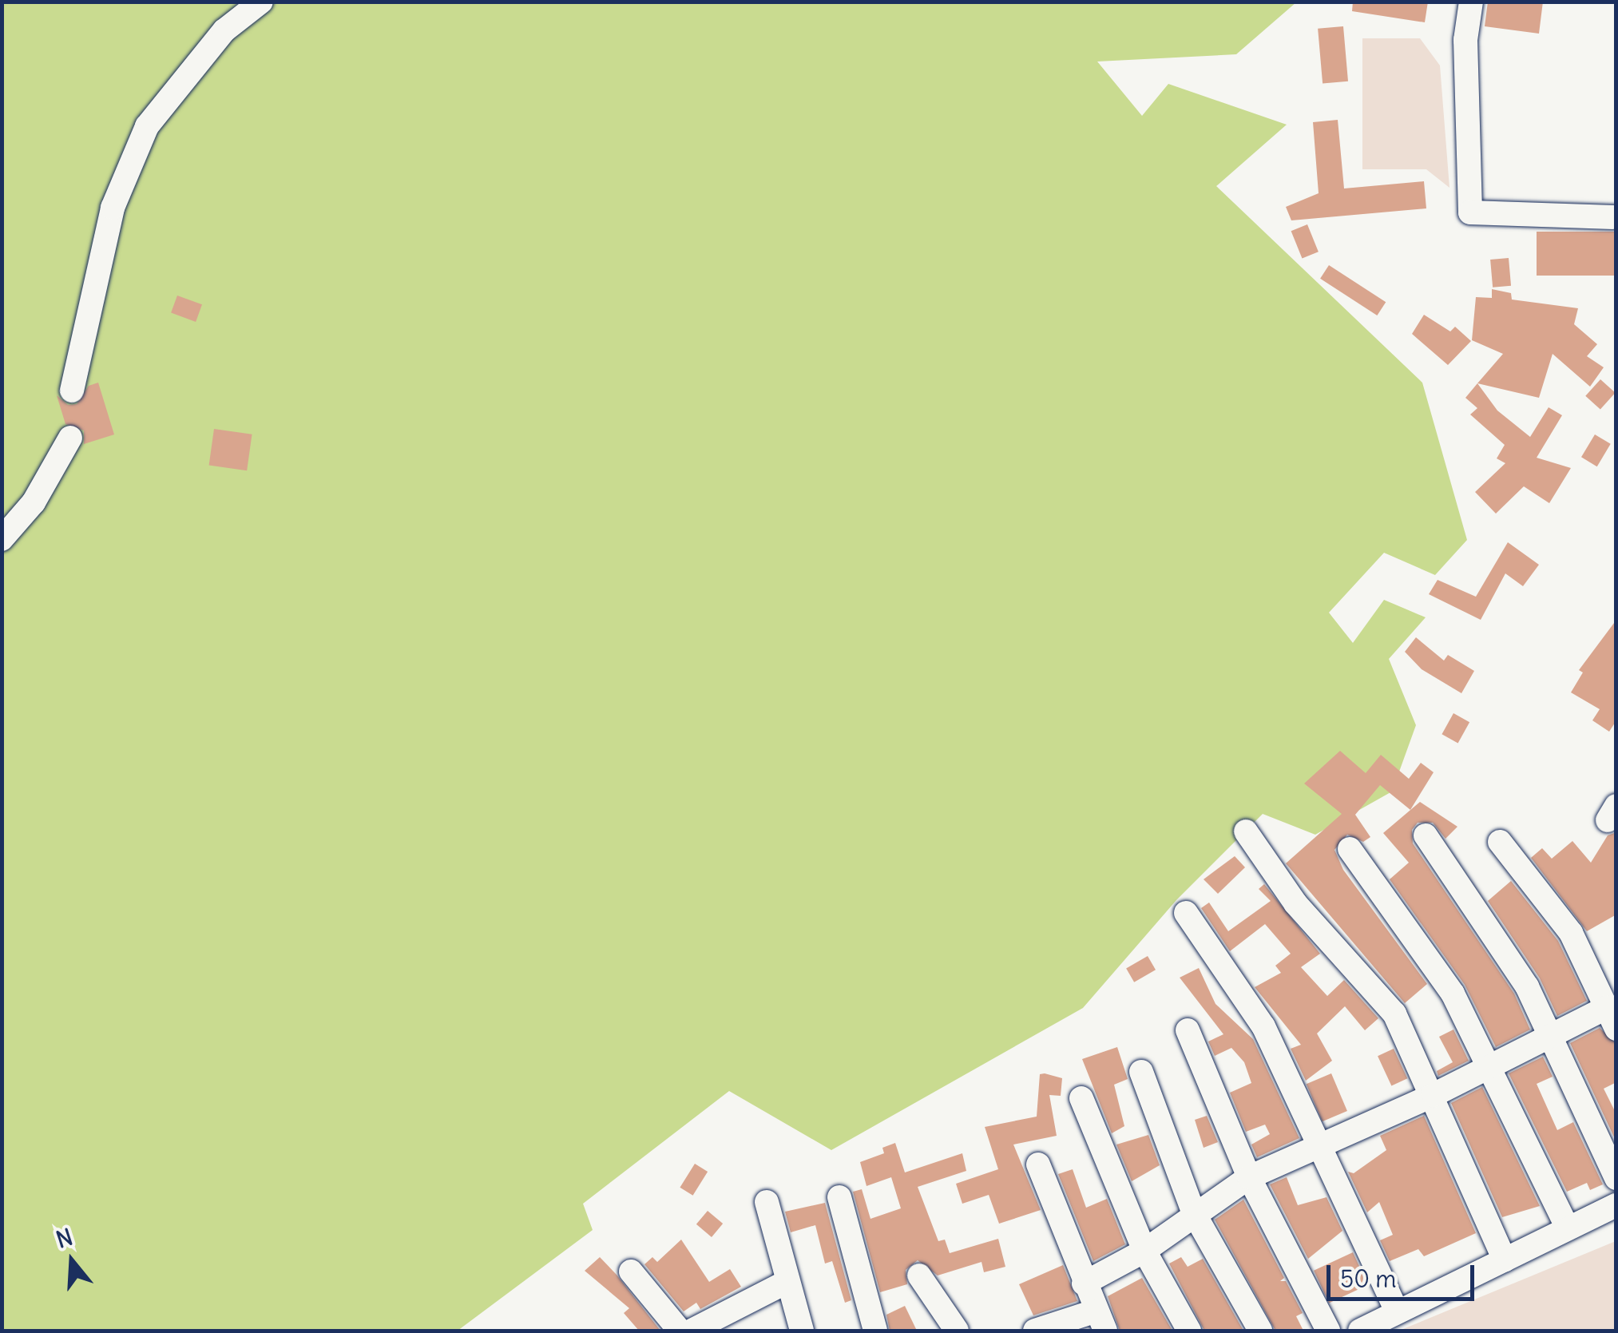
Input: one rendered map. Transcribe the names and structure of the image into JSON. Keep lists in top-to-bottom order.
{
  "scale_bar": "50 m",
  "north": "top"
}
